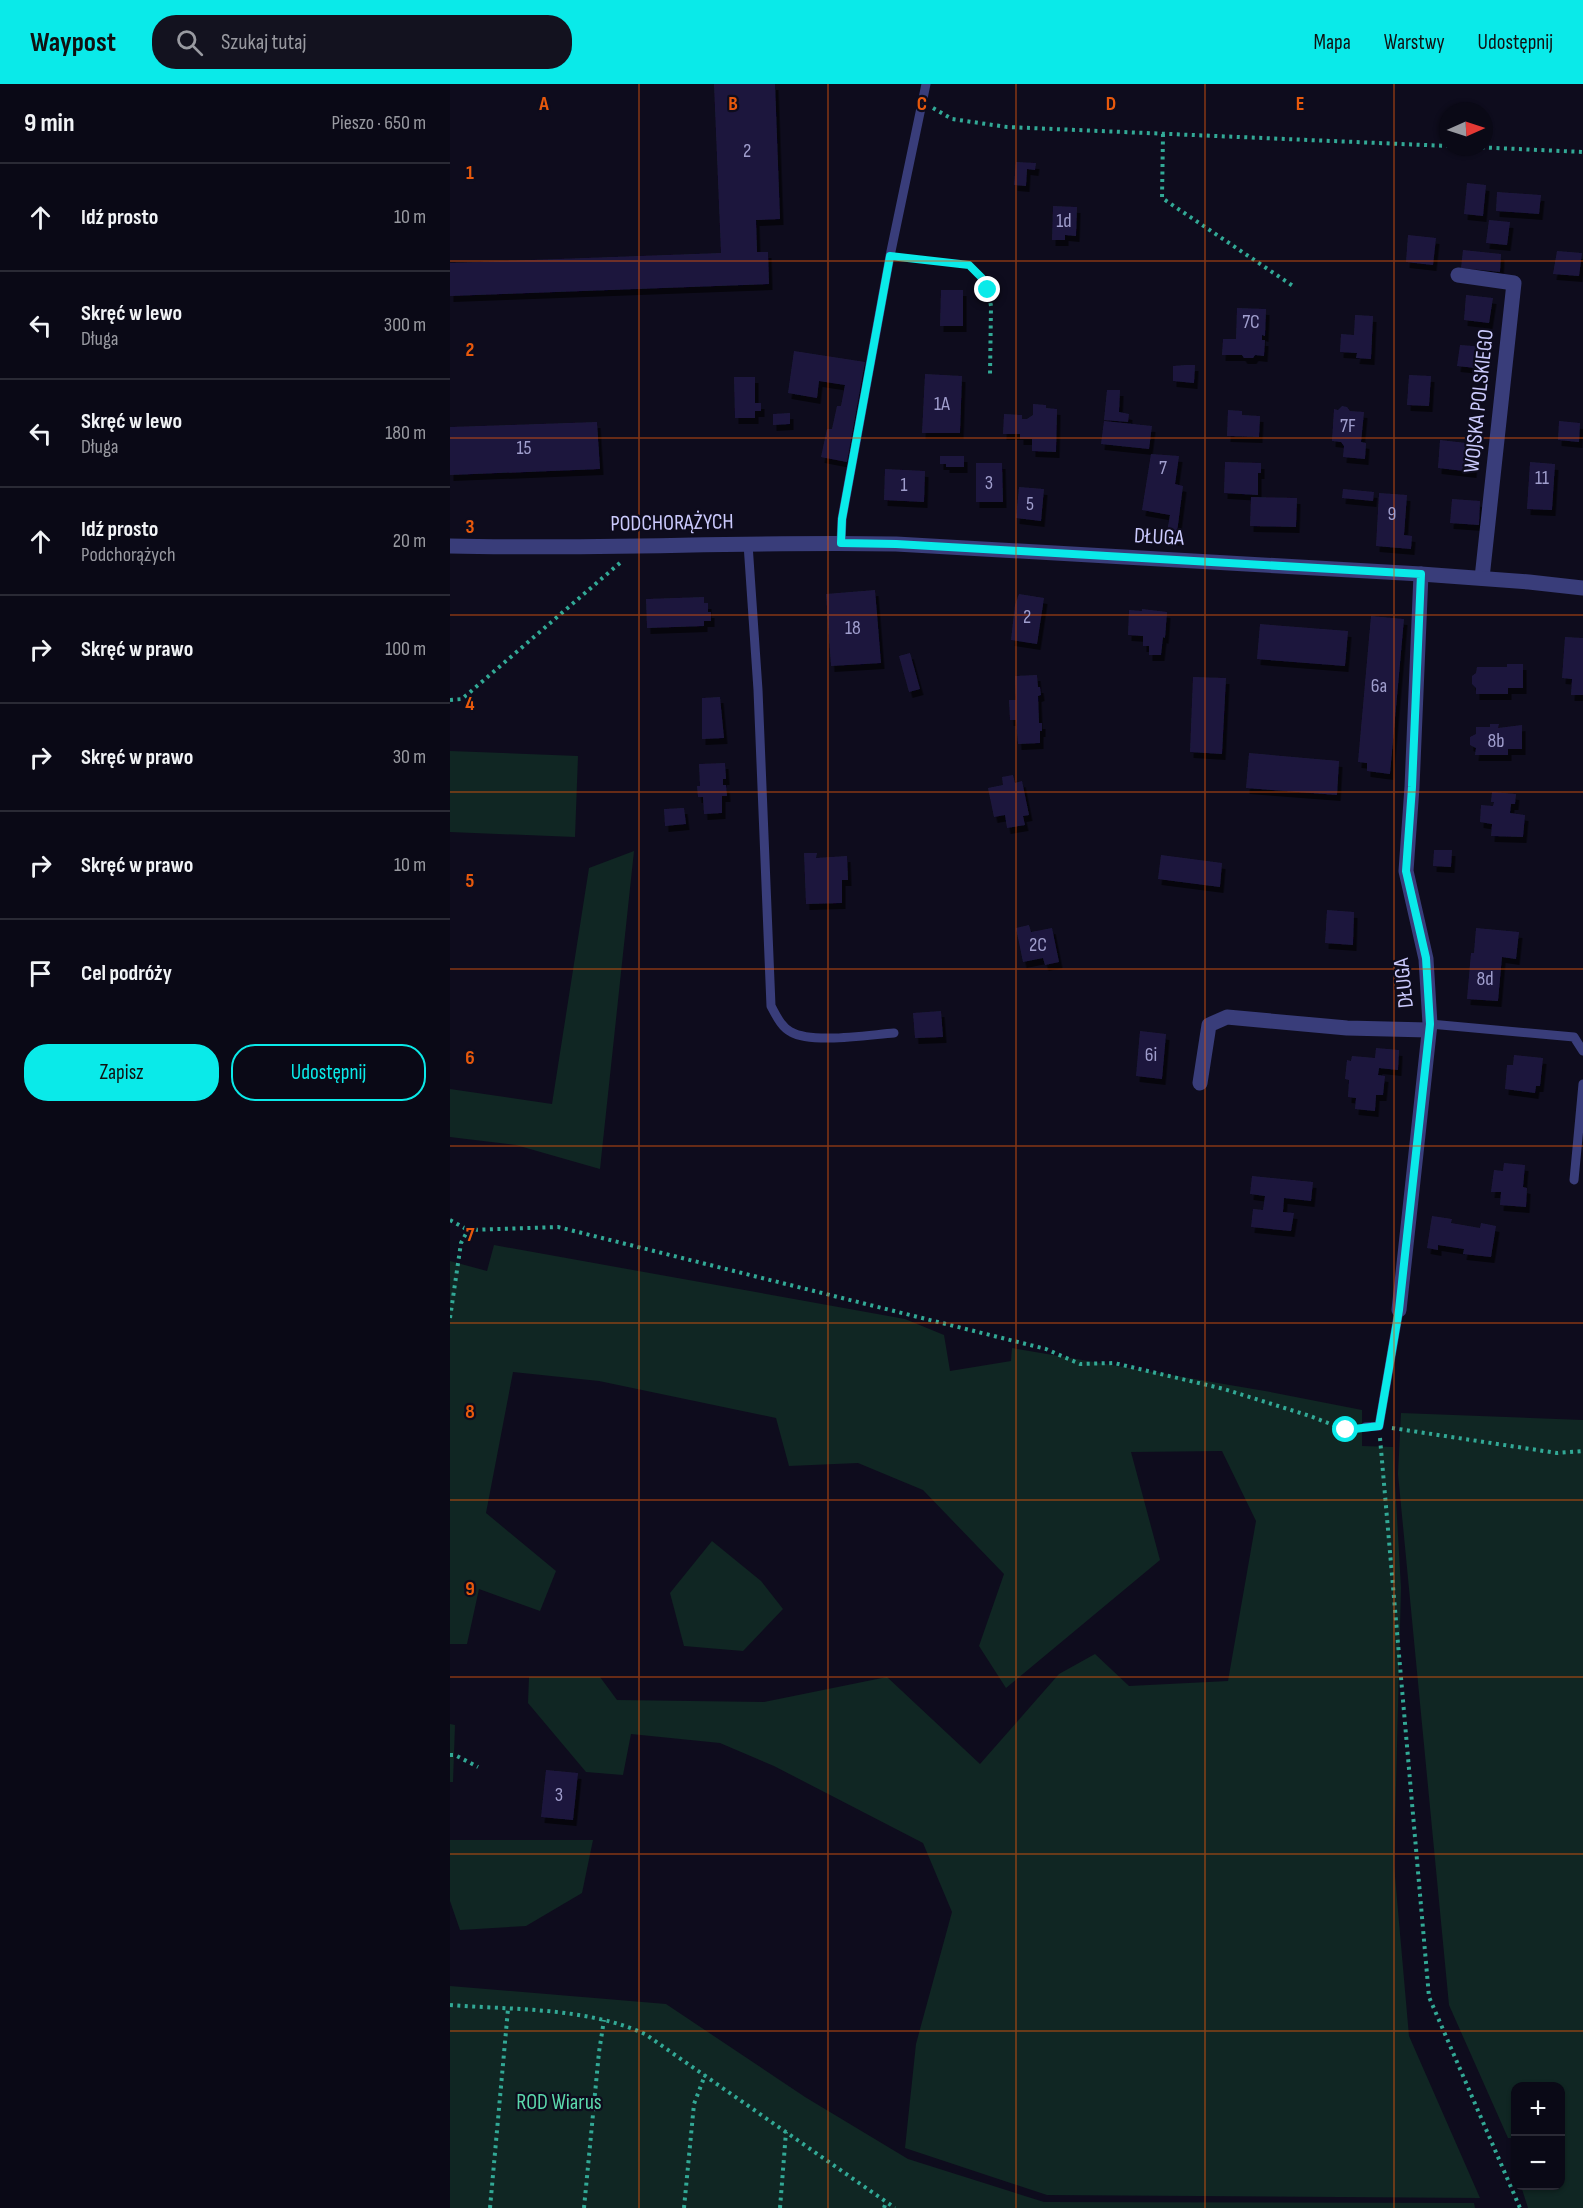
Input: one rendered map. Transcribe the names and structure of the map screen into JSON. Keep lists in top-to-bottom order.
{
  "streets": {
    "street": ["WOJSKA POLSKIEGO", "PODCHORĄŻYCH", "DŁUGA"]
  },
  "crossings": [
    ["WOJSKA POLSKIEGO", "DŁUGA"],
    ["PODCHORĄŻYCH", "DŁUGA"]
  ],
  "parks": ["ROD Wiarus"],
  "house_numbers": [
    "2",
    "1d",
    "7C",
    "1A",
    "7F",
    "15",
    "7",
    "11",
    "3",
    "1",
    "5",
    "9",
    "2",
    "18",
    "6a",
    "8b",
    "2C",
    "8d",
    "6i",
    "3"
  ],
  "north": "right",
  "page": {
    "header": "Waypost",
    "search": "Szukaj tutaj",
    "nav": ["Mapa", "Warstwy", "Udostępnij"],
    "heading": ["9 min", "Pieszo · 650 m"],
    "list": [
      ["Idź prosto", "10 m"],
      ["Skręć w lewo", "Długa", "300 m"],
      ["Skręć w lewo", "Długa", "180 m"],
      ["Idź prosto", "Podchorążych", "20 m"],
      ["Skręć w prawo", "100 m"],
      ["Skręć w prawo", "30 m"],
      ["Skręć w prawo", "10 m"],
      "Cel podróży"
    ],
    "buttons": ["Zapisz", "Udostępnij"],
    "map_buttons": ["+", "−"]
  },
  "grid": {
    "columns": [
      "A",
      "B",
      "C",
      "D",
      "E"
    ],
    "rows": [
      "1",
      "2",
      "3",
      "4",
      "5",
      "6",
      "7",
      "8",
      "9"
    ]
  }
}
